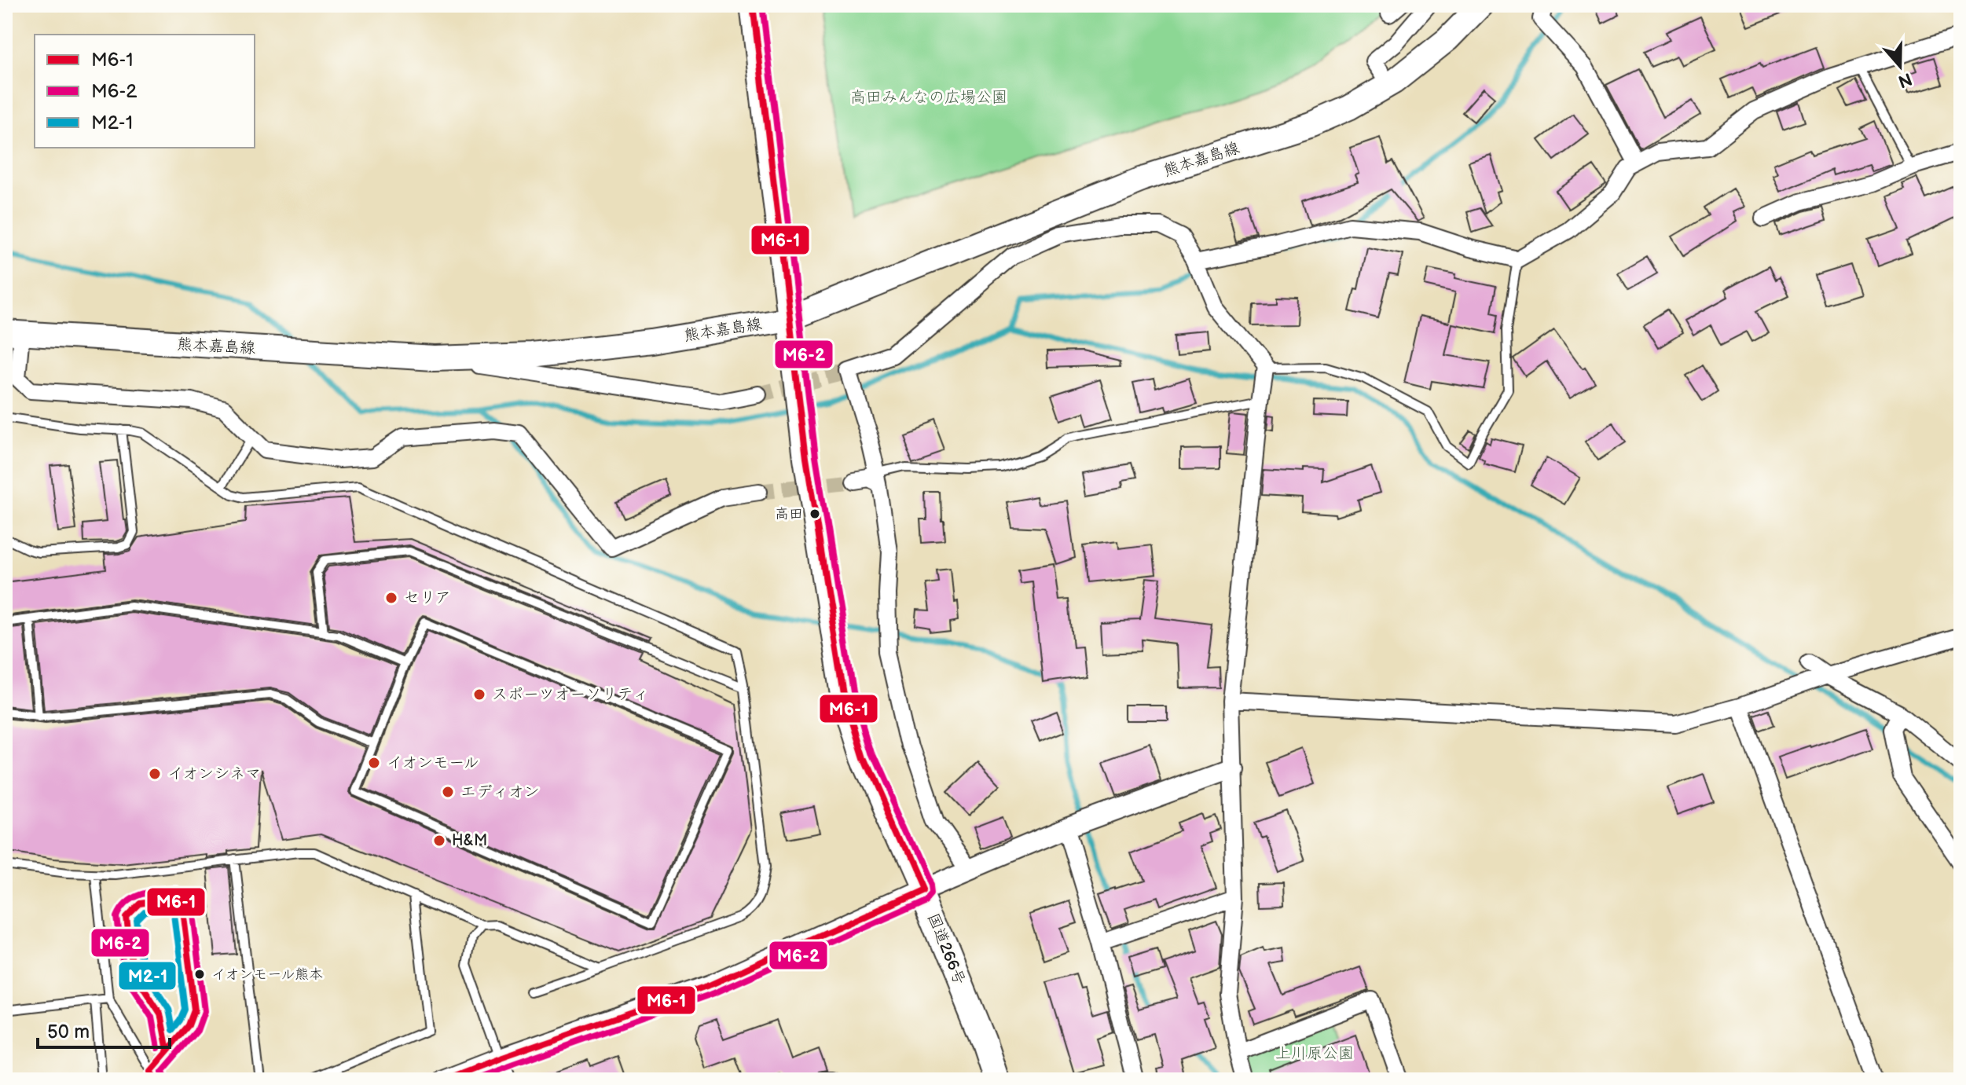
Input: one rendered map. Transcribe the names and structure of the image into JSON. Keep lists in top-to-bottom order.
{
  "streets": {
    "highway": ["国道266号"],
    "main road": ["熊本嘉島線"]
  },
  "crossings": [
    ["熊本嘉島線", "国道266号"]
  ],
  "parks": ["高田みんなの広場公園", "上川原公園"],
  "places": [
    "高田",
    "セリア",
    "スポーツオーソリティ",
    "イオンモール",
    "イオンシネマ",
    "エディオン",
    "H&M",
    "イオンモール熊本"
  ],
  "lines": ["transit line M6-1", "transit line M6-2", "transit line M2-1"],
  "legend": ["M6-1", "M6-2", "M2-1"],
  "scale_bar": "50 m",
  "north": "bottom"
}
